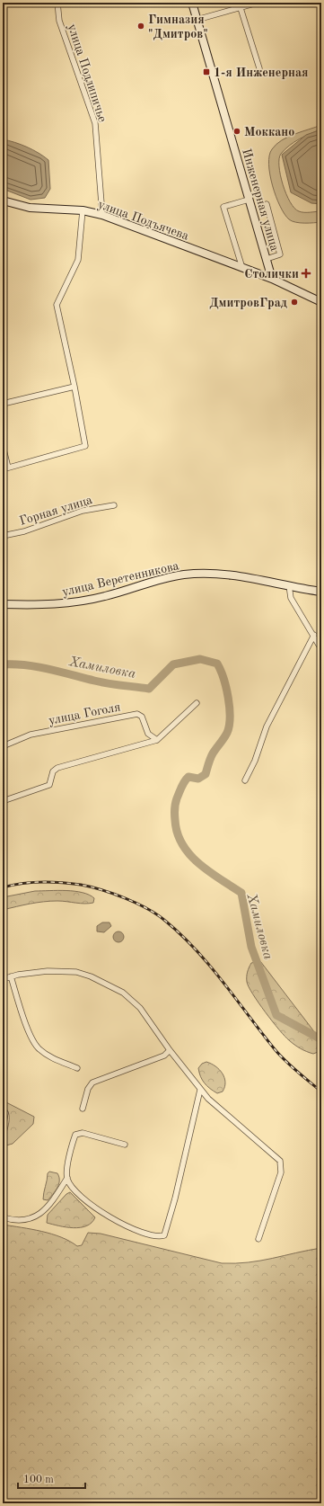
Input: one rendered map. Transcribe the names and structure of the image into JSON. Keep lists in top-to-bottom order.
{
  "streets": {
    "main road": ["Инженерная улица", "улица Подъячева", "улица Веретенникова"],
    "street": ["улица Подлипичье", "Горная улица", "улица Гоголя"]
  },
  "crossings": [
    ["улица Подлипичье", "улица Подъячева"],
    ["Инженерная улица", "улица Подъячева"]
  ],
  "water": ["Хамиловка"],
  "places": {
    "other": ["Гимназия \"Дмитров\"", "Моккано", "ДмитровГрад"],
    "transit": ["1-я Инженерная"],
    "health": ["Столички"]
  },
  "scale_bar": "100 m"
}
